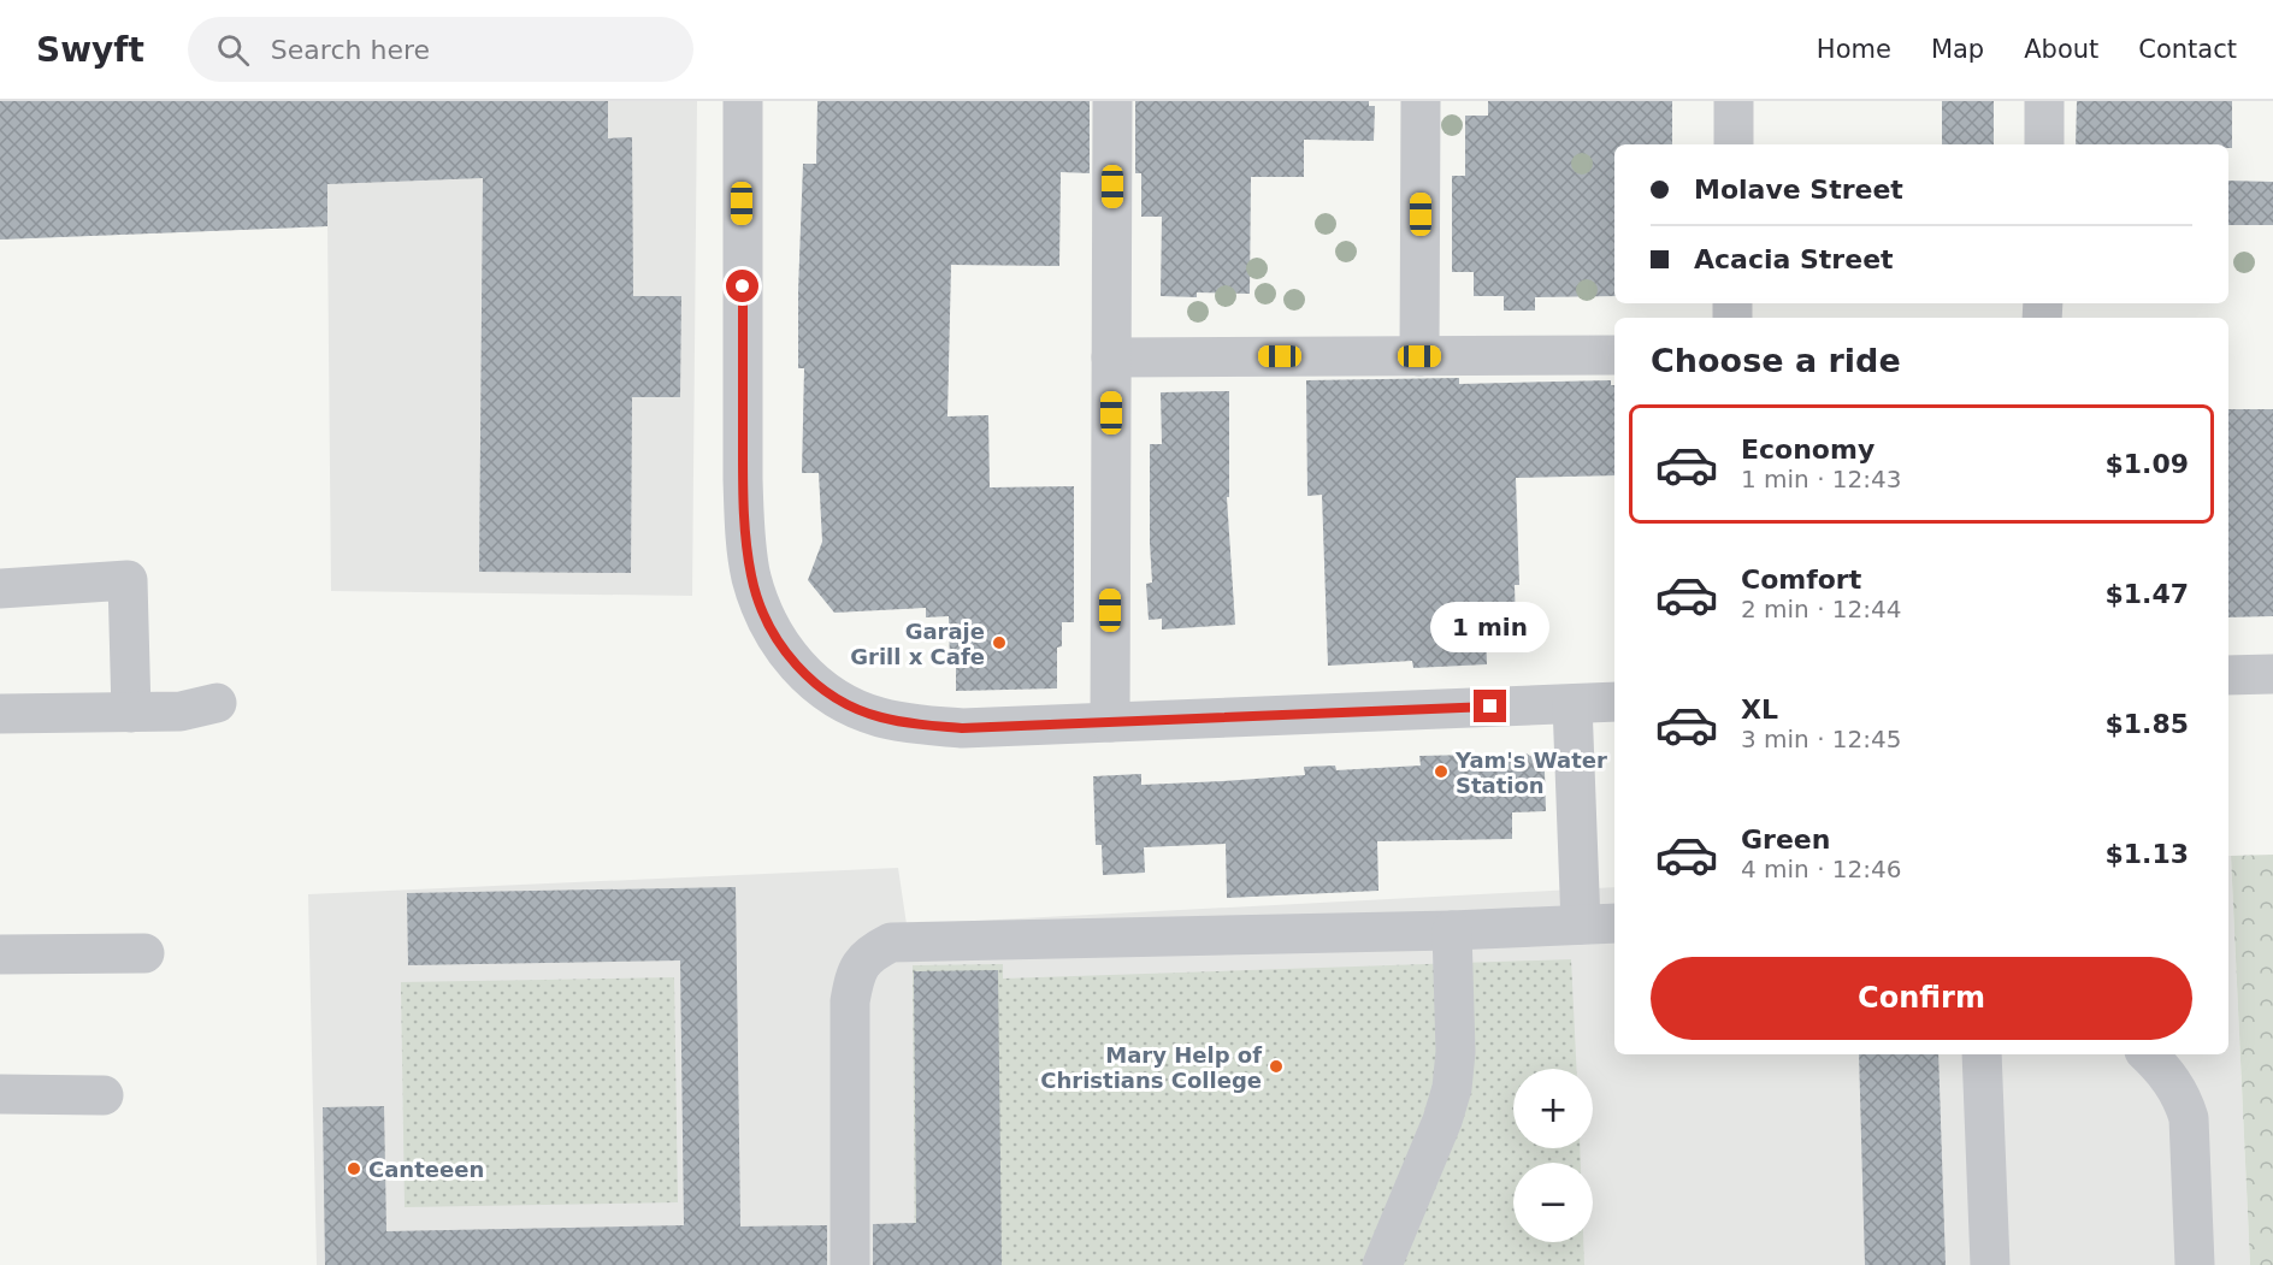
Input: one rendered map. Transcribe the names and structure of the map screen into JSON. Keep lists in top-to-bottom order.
{
  "places": [
    "Garaje Grill x Cafe",
    "Yam's Water Station",
    "Mary Help of Christians College",
    "Canteeen"
  ],
  "page": {
    "header": "Swyft",
    "search": "Search here",
    "nav": [
      "Home",
      "Map",
      "About",
      "Contact"
    ],
    "banner": ["Molave Street", "Acacia Street"],
    "heading": "Choose a ride",
    "list": [
      {
        "name": "Economy",
        "note": "1 min · 12:43",
        "value": "$1.09"
      },
      {
        "name": "Comfort",
        "note": "2 min · 12:44",
        "value": "$1.47"
      },
      {
        "name": "XL",
        "note": "3 min · 12:45",
        "value": "$1.85"
      },
      {
        "name": "Green",
        "note": "4 min · 12:46",
        "value": "$1.13"
      }
    ],
    "bubble": "1 min",
    "buttons": "Confirm",
    "map_buttons": ["+", "−"]
  }
}
